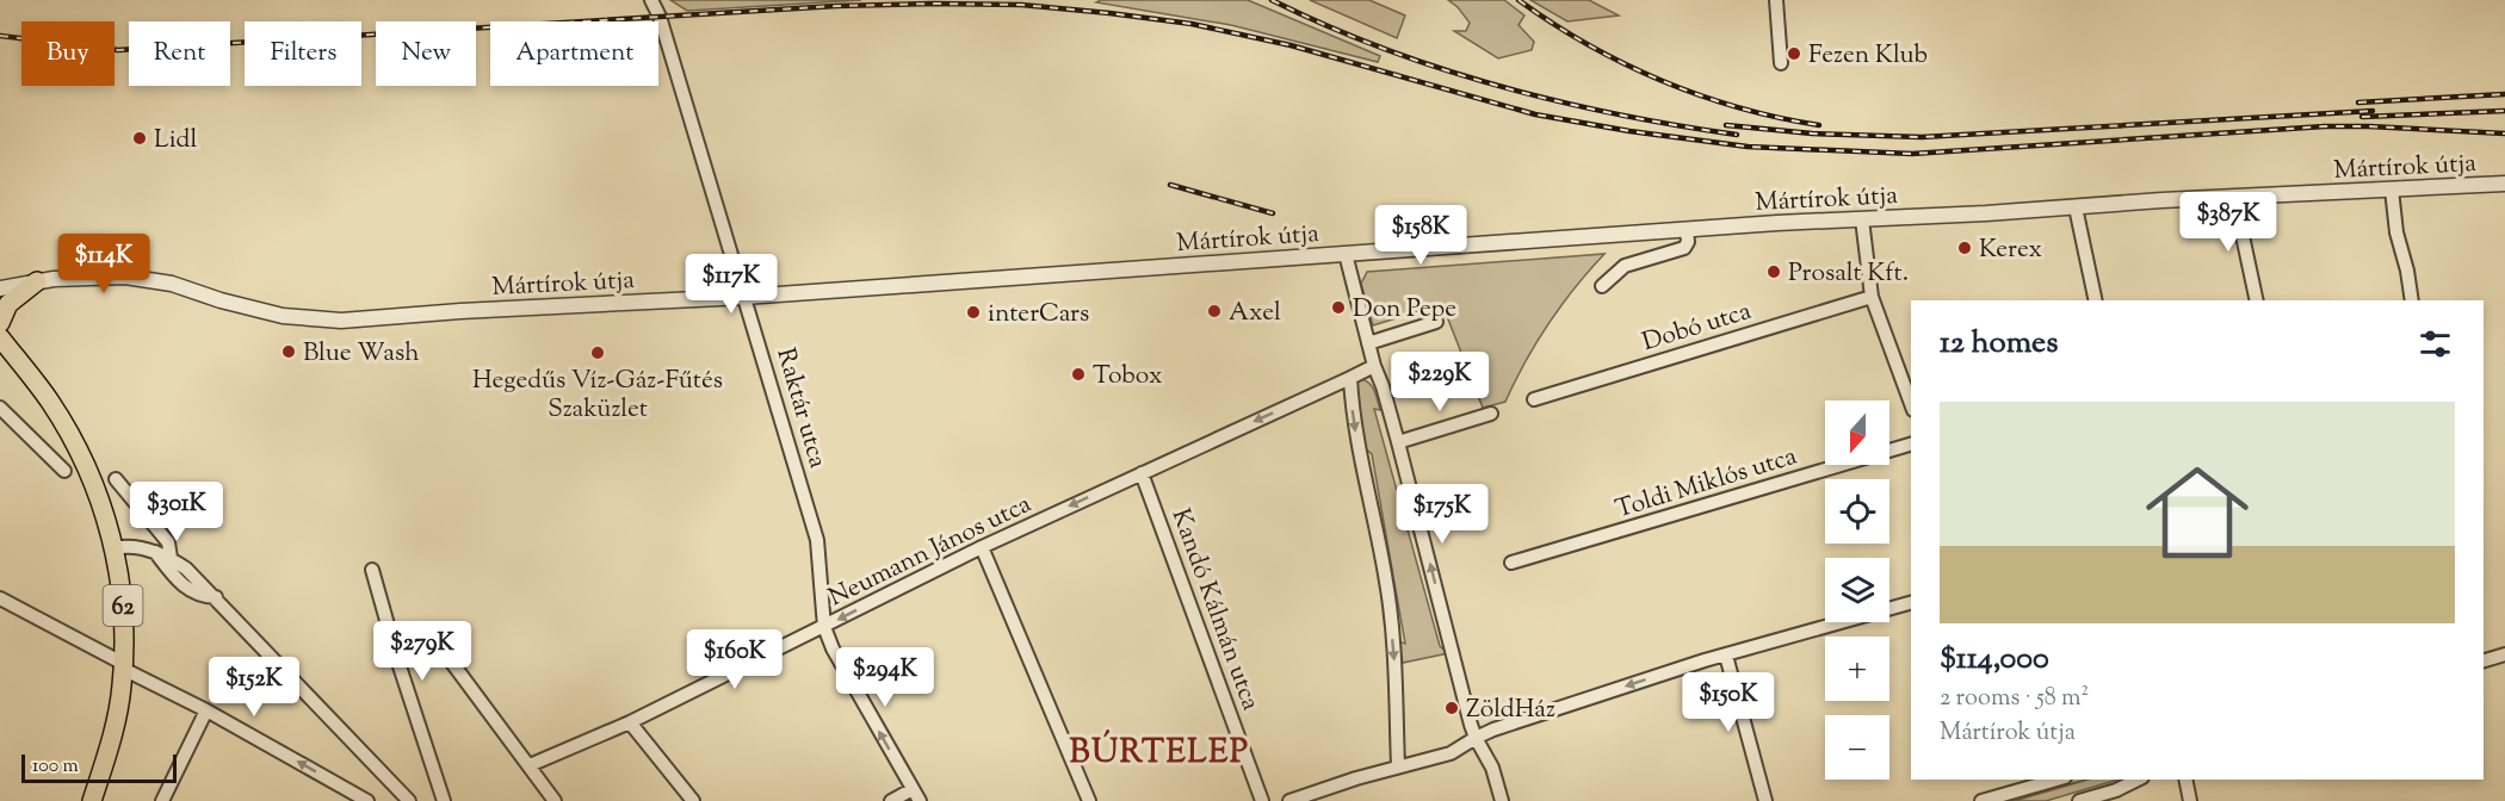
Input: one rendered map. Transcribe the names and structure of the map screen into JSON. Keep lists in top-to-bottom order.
{
  "streets": {
    "main road": ["62"],
    "street": [
      "Mártírok útja",
      "Dobó utca",
      "Raktár utca",
      "Toldi Miklós utca",
      "Neumann János utca",
      "Kandó Kálmán utca"
    ]
  },
  "crossings": [
    ["Mártírok útja", "Raktár utca"],
    ["Raktár utca", "Neumann János utca"],
    ["Neumann János utca", "Kandó Kálmán utca"]
  ],
  "one_way": ["Neumann János utca"],
  "districts": ["BÚRTELEP"],
  "places": [
    "Fezen Klub",
    "Lidl",
    "Kerex",
    "Prosalt Kft.",
    "Don Pepe",
    "Axel",
    "interCars",
    "Blue Wash",
    "Hegedűs Víz-Gáz-Fűtés Szaküzlet",
    "Tobox",
    "ZöldHáz"
  ],
  "scale_bar": "100 m",
  "north": "bottom",
  "page": {
    "chip": [
      "Buy",
      "Rent",
      "Filters",
      "New",
      "Apartment"
    ],
    "price": [
      "$387K",
      "$158K",
      "$114K",
      "$117K",
      "$229K",
      "$301K",
      "$175K",
      "$279K",
      "$160K",
      "$294K",
      "$152K",
      "$150K"
    ],
    "heading": "12 homes",
    "list": [
      {
        "name": "$114,000",
        "note": "2 rooms · 58 m² · Mártírok útja"
      }
    ],
    "map_buttons": ["+", "−"],
    "scale": "100 m"
  }
}
